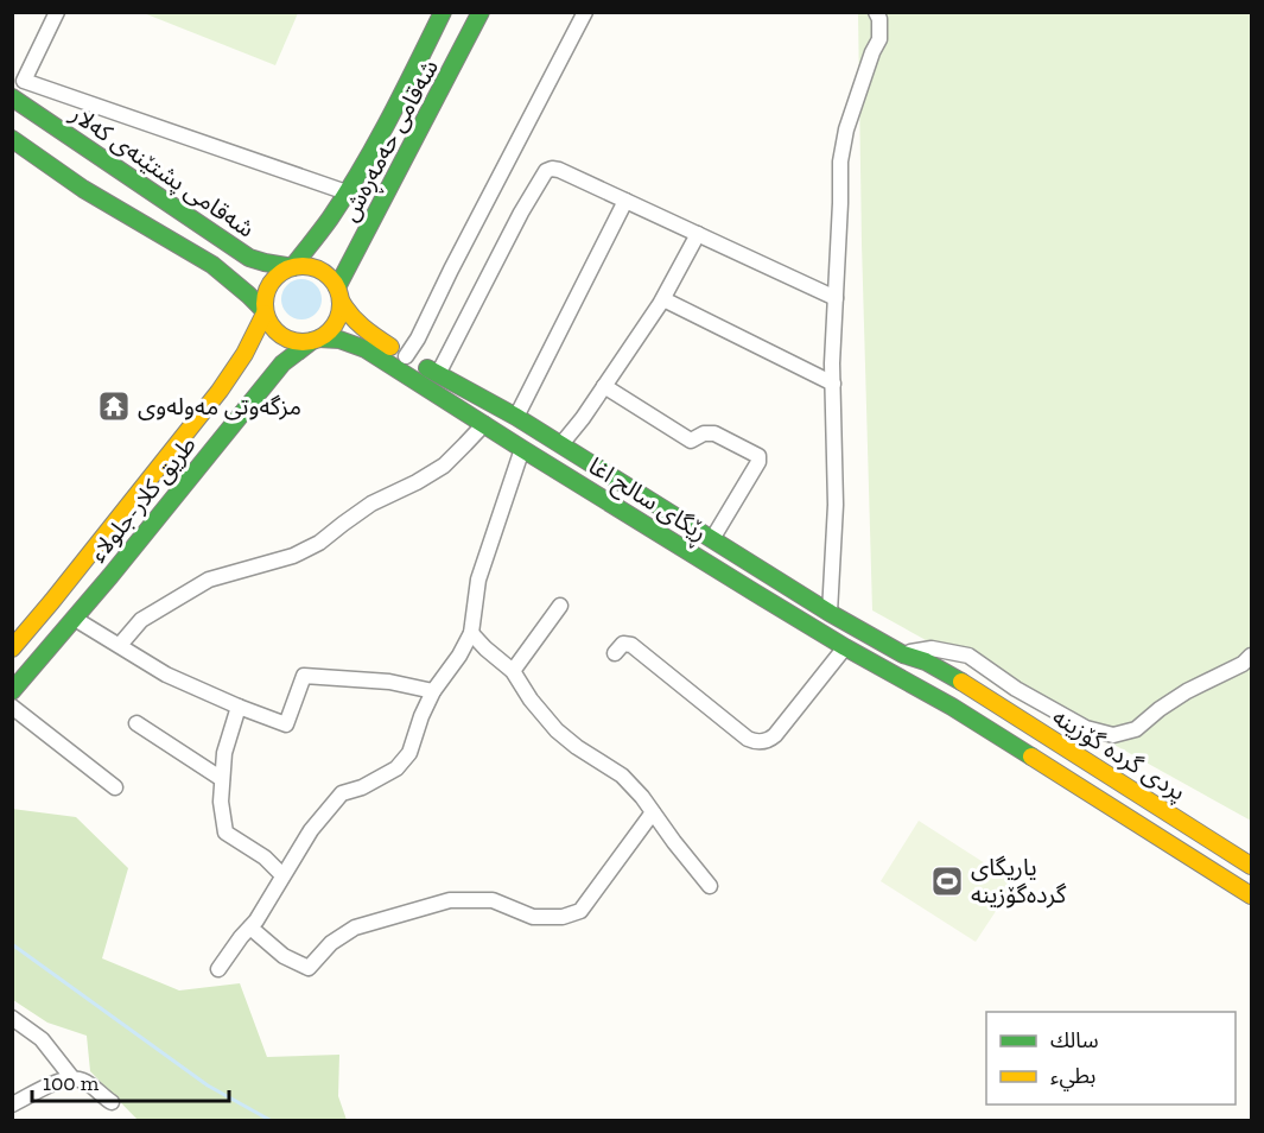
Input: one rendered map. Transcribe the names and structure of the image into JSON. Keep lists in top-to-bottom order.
{
  "streets": {
    "highway": [
      "شەقامی حەمەڕەش",
      "شەقامی پشتێنەی کەلار",
      "طريق كلار-جلولاء",
      "ڕێگای سالح اغا",
      "پردی گردە گۆزینە"
    ]
  },
  "crossings": [
    ["شەقامی حەمەڕەش", "شەقامی پشتێنەی کەلار"],
    ["شەقامی حەمەڕەش", "طريق كلار-جلولاء"],
    ["شەقامی حەمەڕەش", "ڕێگای سالح اغا"],
    ["شەقامی حەمەڕەش", "پردی گردە گۆزینە"],
    ["شەقامی پشتێنەی کەلار", "طريق كلار-جلولاء"],
    ["شەقامی پشتێنەی کەلار", "ڕێگای سالح اغا"],
    ["شەقامی پشتێنەی کەلار", "پردی گردە گۆزینە"],
    ["طريق كلار-جلولاء", "ڕێگای سالح اغا"],
    ["طريق كلار-جلولاء", "پردی گردە گۆزینە"],
    ["ڕێگای سالح اغا", "پردی گردە گۆزینە"]
  ],
  "places": {
    "temple": ["مزگەوتی مەولەوی"],
    "sports": ["یاریگای گردەگۆزینە"]
  },
  "legend": ["سالك", "بطيء"],
  "scale_bar": "100 m"
}
